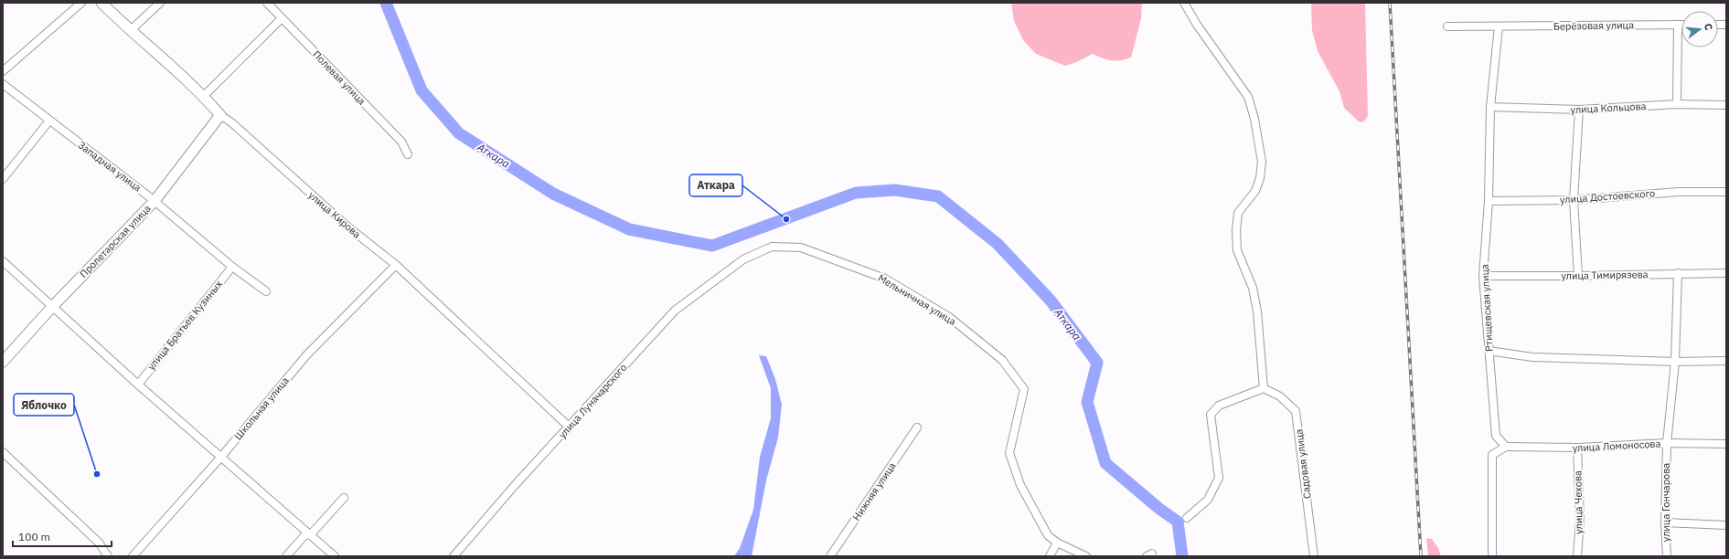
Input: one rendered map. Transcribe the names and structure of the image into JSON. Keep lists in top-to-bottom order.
{
  "streets": {
    "street": [
      "Берёзовая улица",
      "Полевая улица",
      "улица Кольцова",
      "Западная улица",
      "улица Достоевского",
      "улица Кирова",
      "Пролетарская улица",
      "улица Тимирязева",
      "Мельничная улица",
      "Ртищевская улица",
      "улица Братьев Кузиных",
      "улица Луначарского",
      "Школьная улица",
      "улица Ломоносова",
      "Садовая улица",
      "Нижняя улица",
      "улица Чехова",
      "улица Гончарова"
    ]
  },
  "crossings": [
    ["Берёзовая улица", "Ртищевская улица"],
    ["улица Кольцова", "Ртищевская улица"],
    ["Западная улица", "Пролетарская улица"],
    ["Западная улица", "улица Братьев Кузиных"],
    ["улица Достоевского", "Ртищевская улица"],
    ["улица Кирова", "Пролетарская улица"],
    ["улица Кирова", "улица Луначарского"],
    ["улица Кирова", "Школьная улица"],
    ["улица Тимирязева", "Ртищевская улица"],
    ["улица Тимирязева", "улица Гончарова"],
    ["Мельничная улица", "улица Луначарского"],
    ["Ртищевская улица", "улица Ломоносова"],
    ["улица Ломоносова", "улица Чехова"],
    ["улица Ломоносова", "улица Гончарова"]
  ],
  "water": ["Аткара"],
  "places": ["Аткара", "Яблочко"],
  "scale_bar": "100 m",
  "north": "right"
}
